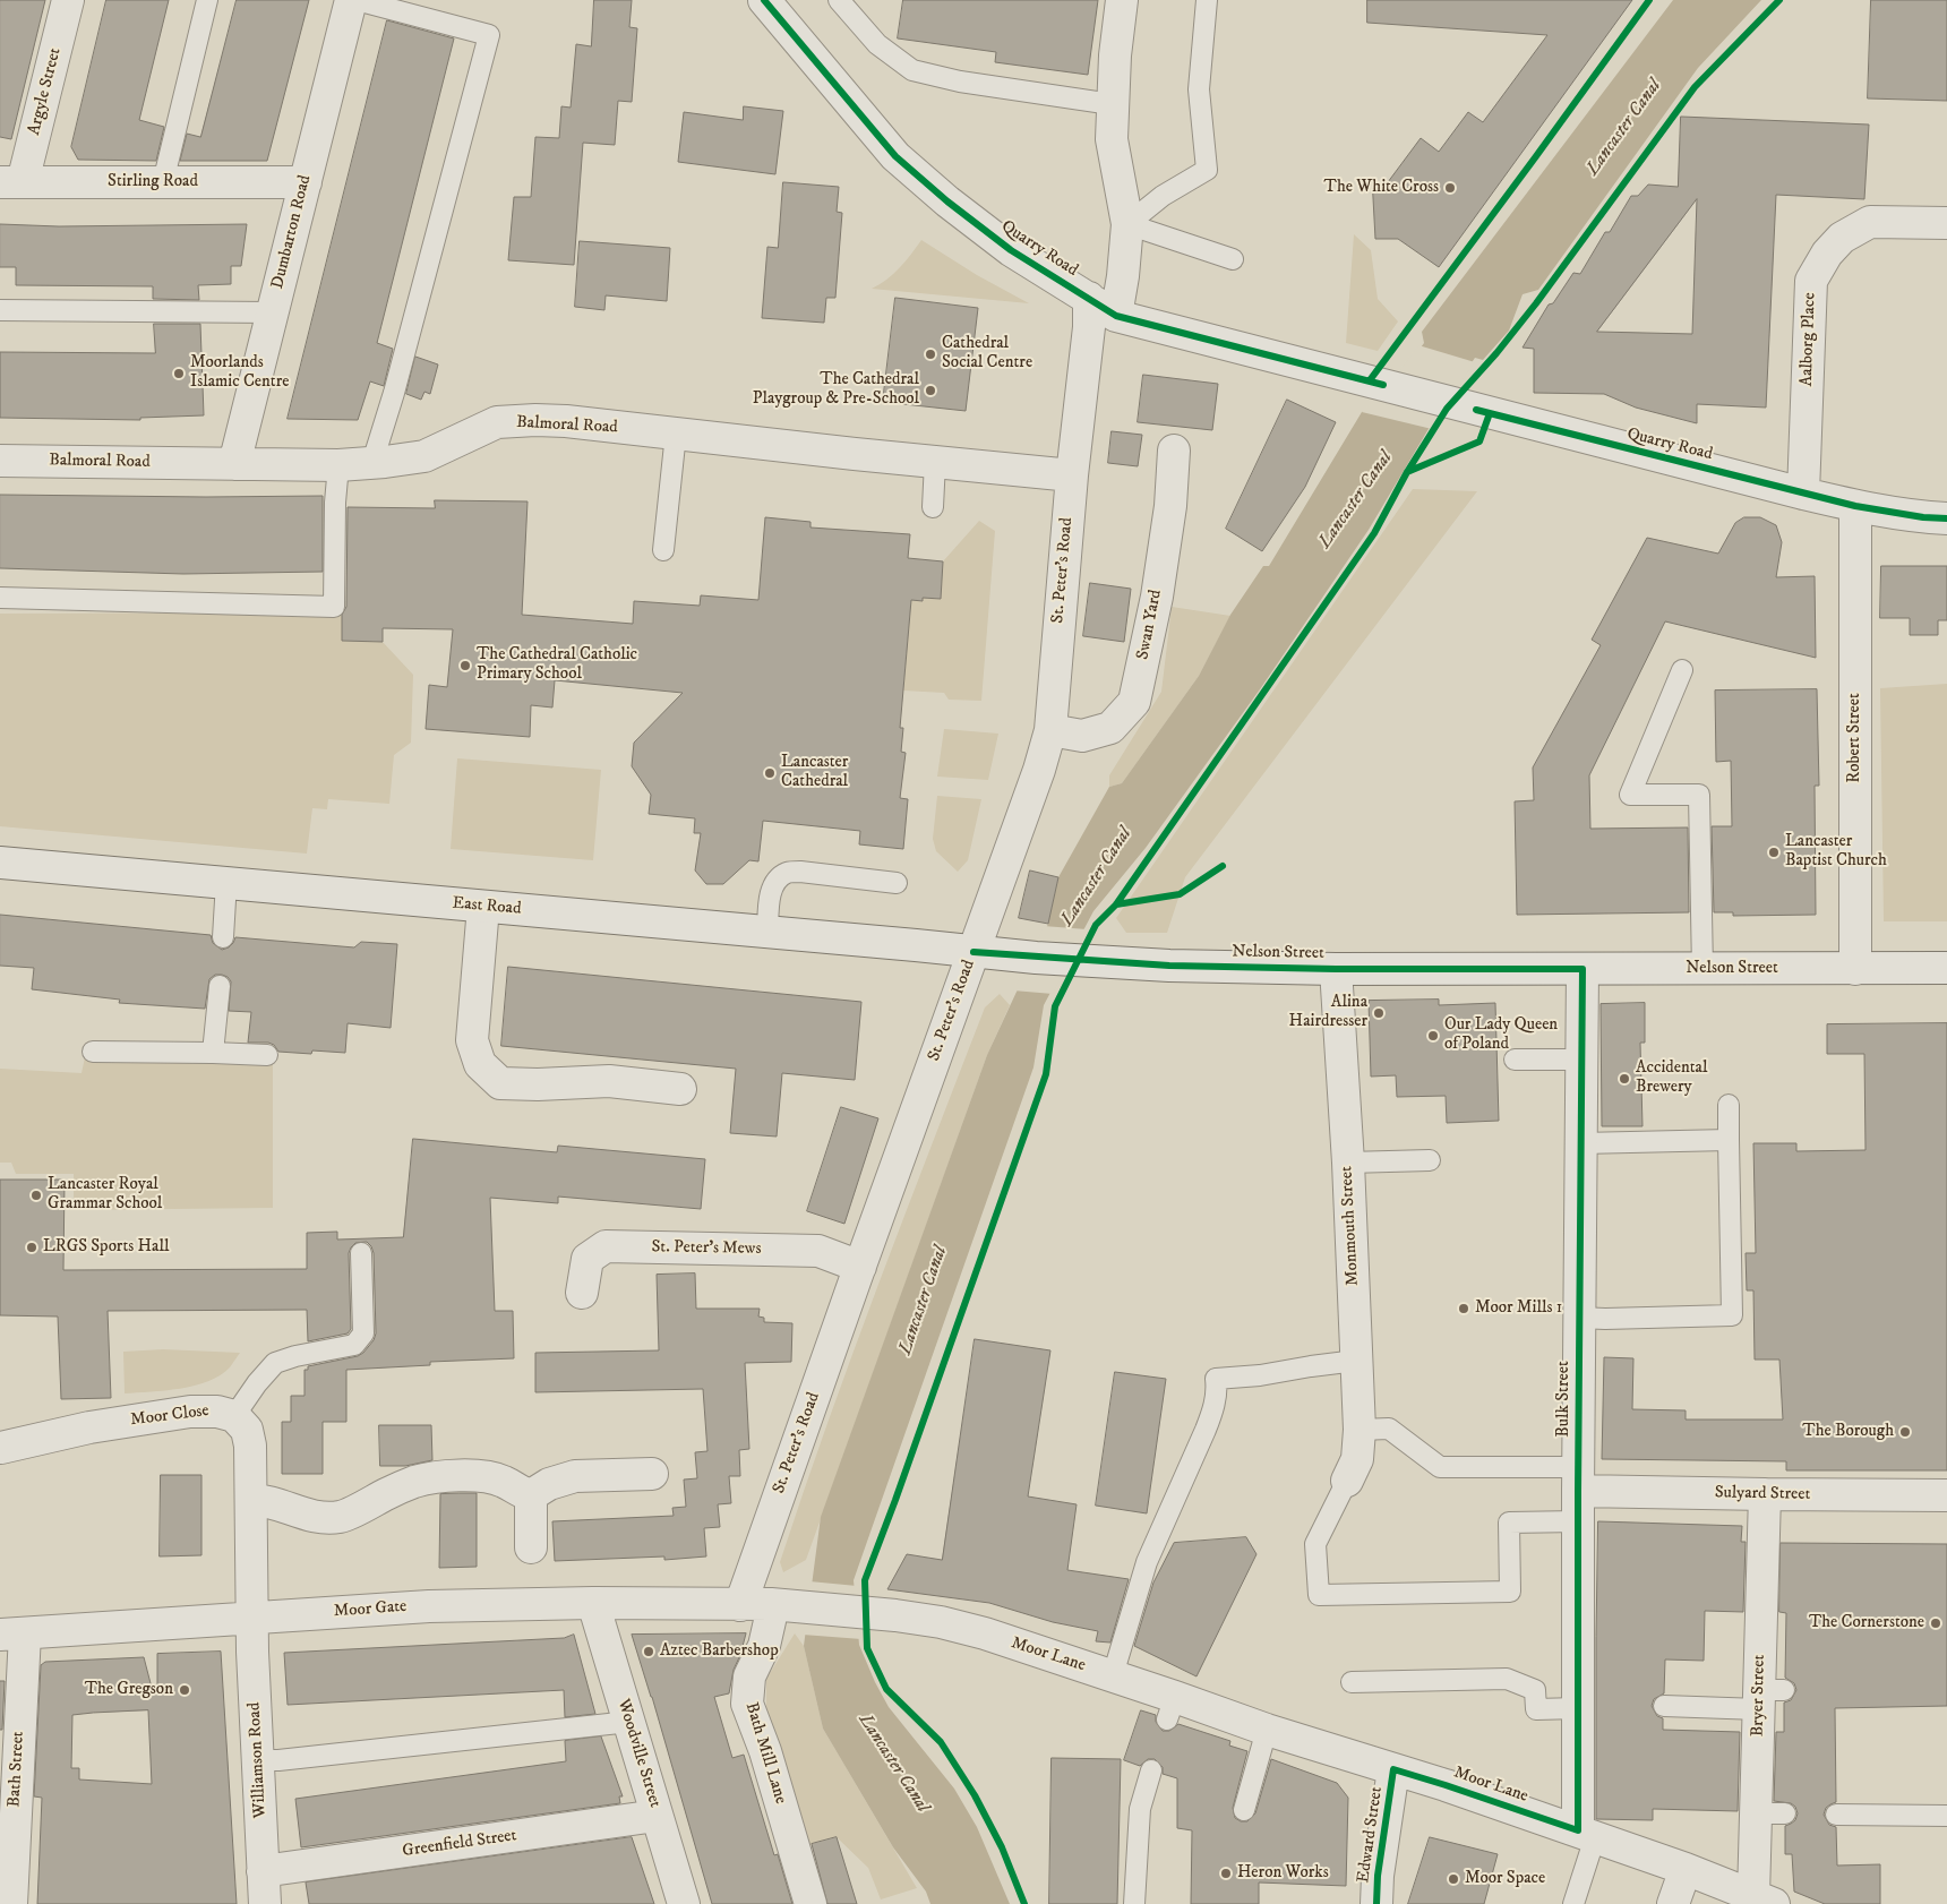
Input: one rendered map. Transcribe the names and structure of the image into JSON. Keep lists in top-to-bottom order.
{
  "streets": {
    "street": [
      "Argyle Street",
      "Stirling Road",
      "Dumbarton Road",
      "Quarry Road",
      "Aalborg Place",
      "Balmoral Road",
      "St. Peter's Road",
      "Swan Yard",
      "Robert Street",
      "East Road",
      "Nelson Street",
      "Monmouth Street",
      "St. Peter's Mews",
      "Bulk Street",
      "Moor Close",
      "Sulyard Street",
      "Moor Gate",
      "Moor Lane",
      "Bryer Street",
      "Woodville Street",
      "Bath Mill Lane",
      "Williamson Road",
      "Bath Street",
      "Edward Street",
      "Greenfield Street"
    ]
  },
  "crossings": [
    ["Argyle Street", "Stirling Road"],
    ["Stirling Road", "Dumbarton Road"],
    ["Dumbarton Road", "Balmoral Road"],
    ["Quarry Road", "Aalborg Place"],
    ["Quarry Road", "St. Peter's Road"],
    ["Quarry Road", "Robert Street"],
    ["Balmoral Road", "St. Peter's Road"],
    ["St. Peter's Road", "Swan Yard"],
    ["St. Peter's Road", "East Road"],
    ["St. Peter's Road", "Nelson Street"],
    ["St. Peter's Road", "St. Peter's Mews"],
    ["St. Peter's Road", "Moor Gate"],
    ["Robert Street", "Nelson Street"],
    ["East Road", "Nelson Street"],
    ["Nelson Street", "Monmouth Street"],
    ["Nelson Street", "Bulk Street"],
    ["Bulk Street", "Sulyard Street"],
    ["Bulk Street", "Moor Lane"],
    ["Moor Close", "Moor Gate"],
    ["Moor Close", "Williamson Road"],
    ["Sulyard Street", "Bryer Street"],
    ["Moor Gate", "Moor Lane"],
    ["Moor Gate", "Woodville Street"],
    ["Moor Gate", "Bath Mill Lane"],
    ["Moor Gate", "Williamson Road"],
    ["Moor Gate", "Bath Street"],
    ["Moor Lane", "Bryer Street"],
    ["Moor Lane", "Bath Mill Lane"],
    ["Moor Lane", "Edward Street"],
    ["Woodville Street", "Greenfield Street"],
    ["Williamson Road", "Greenfield Street"]
  ],
  "water": ["Lancaster Canal"],
  "places": [
    "The White Cross",
    "Cathedral Social Centre",
    "Moorlands Islamic Centre",
    "The Cathedral Playgroup & Pre-School",
    "The Cathedral Catholic Primary School",
    "Lancaster Cathedral",
    "Lancaster Baptist Church",
    "Alina Hairdresser",
    "Our Lady Queen of Poland",
    "Accidental Brewery",
    "Lancaster Royal Grammar School",
    "LRGS Sports Hall",
    "Moor Mills 1",
    "The Borough",
    "The Cornerstone",
    "Aztec Barbershop",
    "The Gregson",
    "Heron Works",
    "Moor Space"
  ]
}
